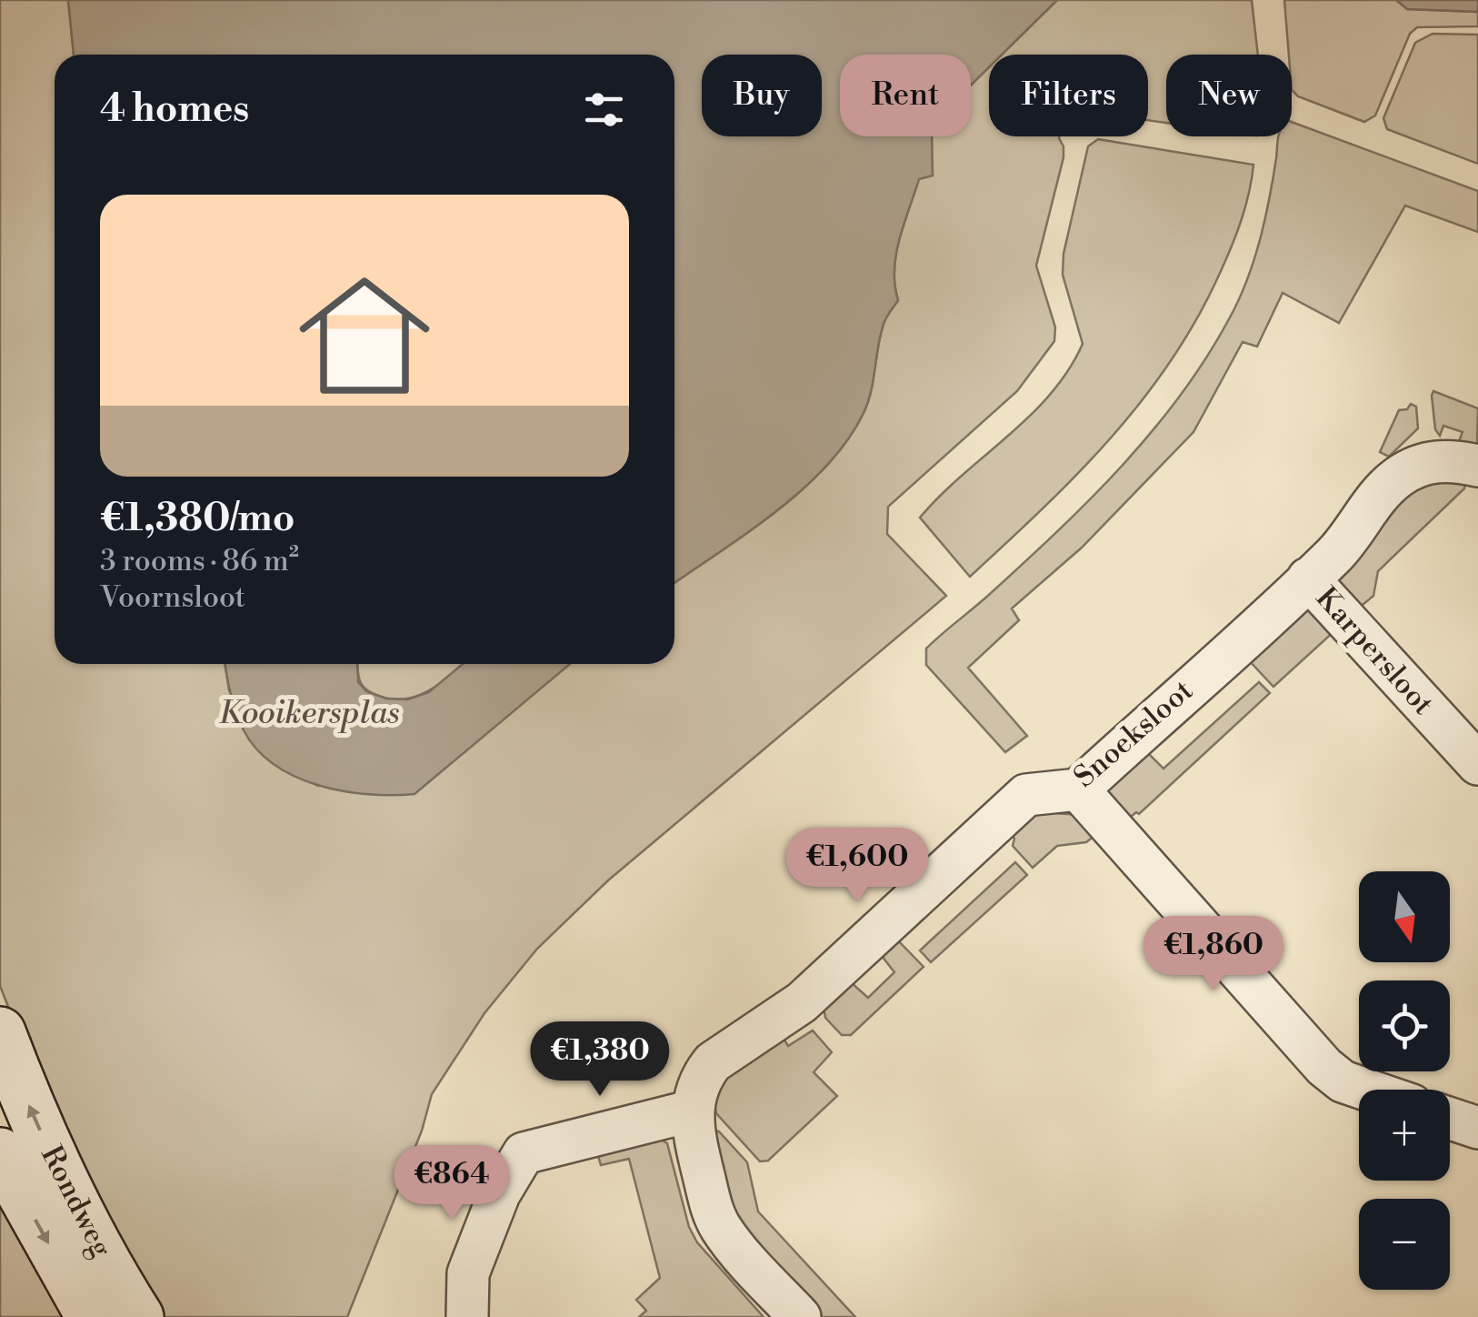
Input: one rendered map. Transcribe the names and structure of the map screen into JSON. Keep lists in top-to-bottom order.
{
  "streets": {
    "main road": ["Rondweg"],
    "street": ["Karpersloot", "Snoeksloot"]
  },
  "crossings": [
    ["Karpersloot", "Snoeksloot"]
  ],
  "water": ["Kooikersplas"],
  "north": "bottom",
  "page": {
    "chip": [
      "Buy",
      "Rent",
      "Filters",
      "New"
    ],
    "heading": "4 homes",
    "list": [
      {
        "name": "€1,380/mo",
        "note": "3 rooms · 86 m² · Voornsloot"
      }
    ],
    "price": [
      "€1,600",
      "€1,860",
      "€1,380",
      "€864"
    ],
    "map_buttons": ["+", "−"]
  }
}
